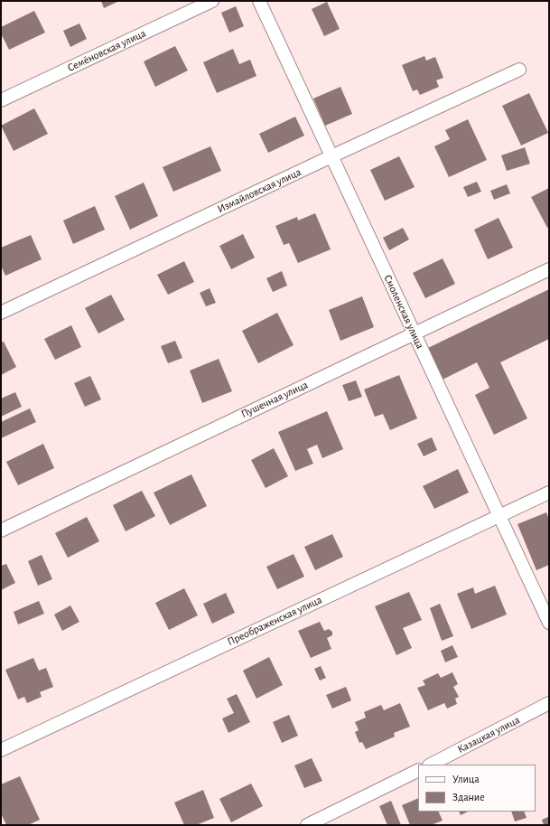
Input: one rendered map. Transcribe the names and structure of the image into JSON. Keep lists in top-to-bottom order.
{
  "streets": {
    "street": [
      "Семёновская улица",
      "Измайловская улица",
      "Смоленская улица",
      "Пушечная улица",
      "Преображенская улица",
      "Казацкая улица"
    ]
  },
  "crossings": [
    ["Измайловская улица", "Смоленская улица"],
    ["Смоленская улица", "Пушечная улица"],
    ["Смоленская улица", "Преображенская улица"]
  ],
  "legend": ["Улица", "Здание"]
}
